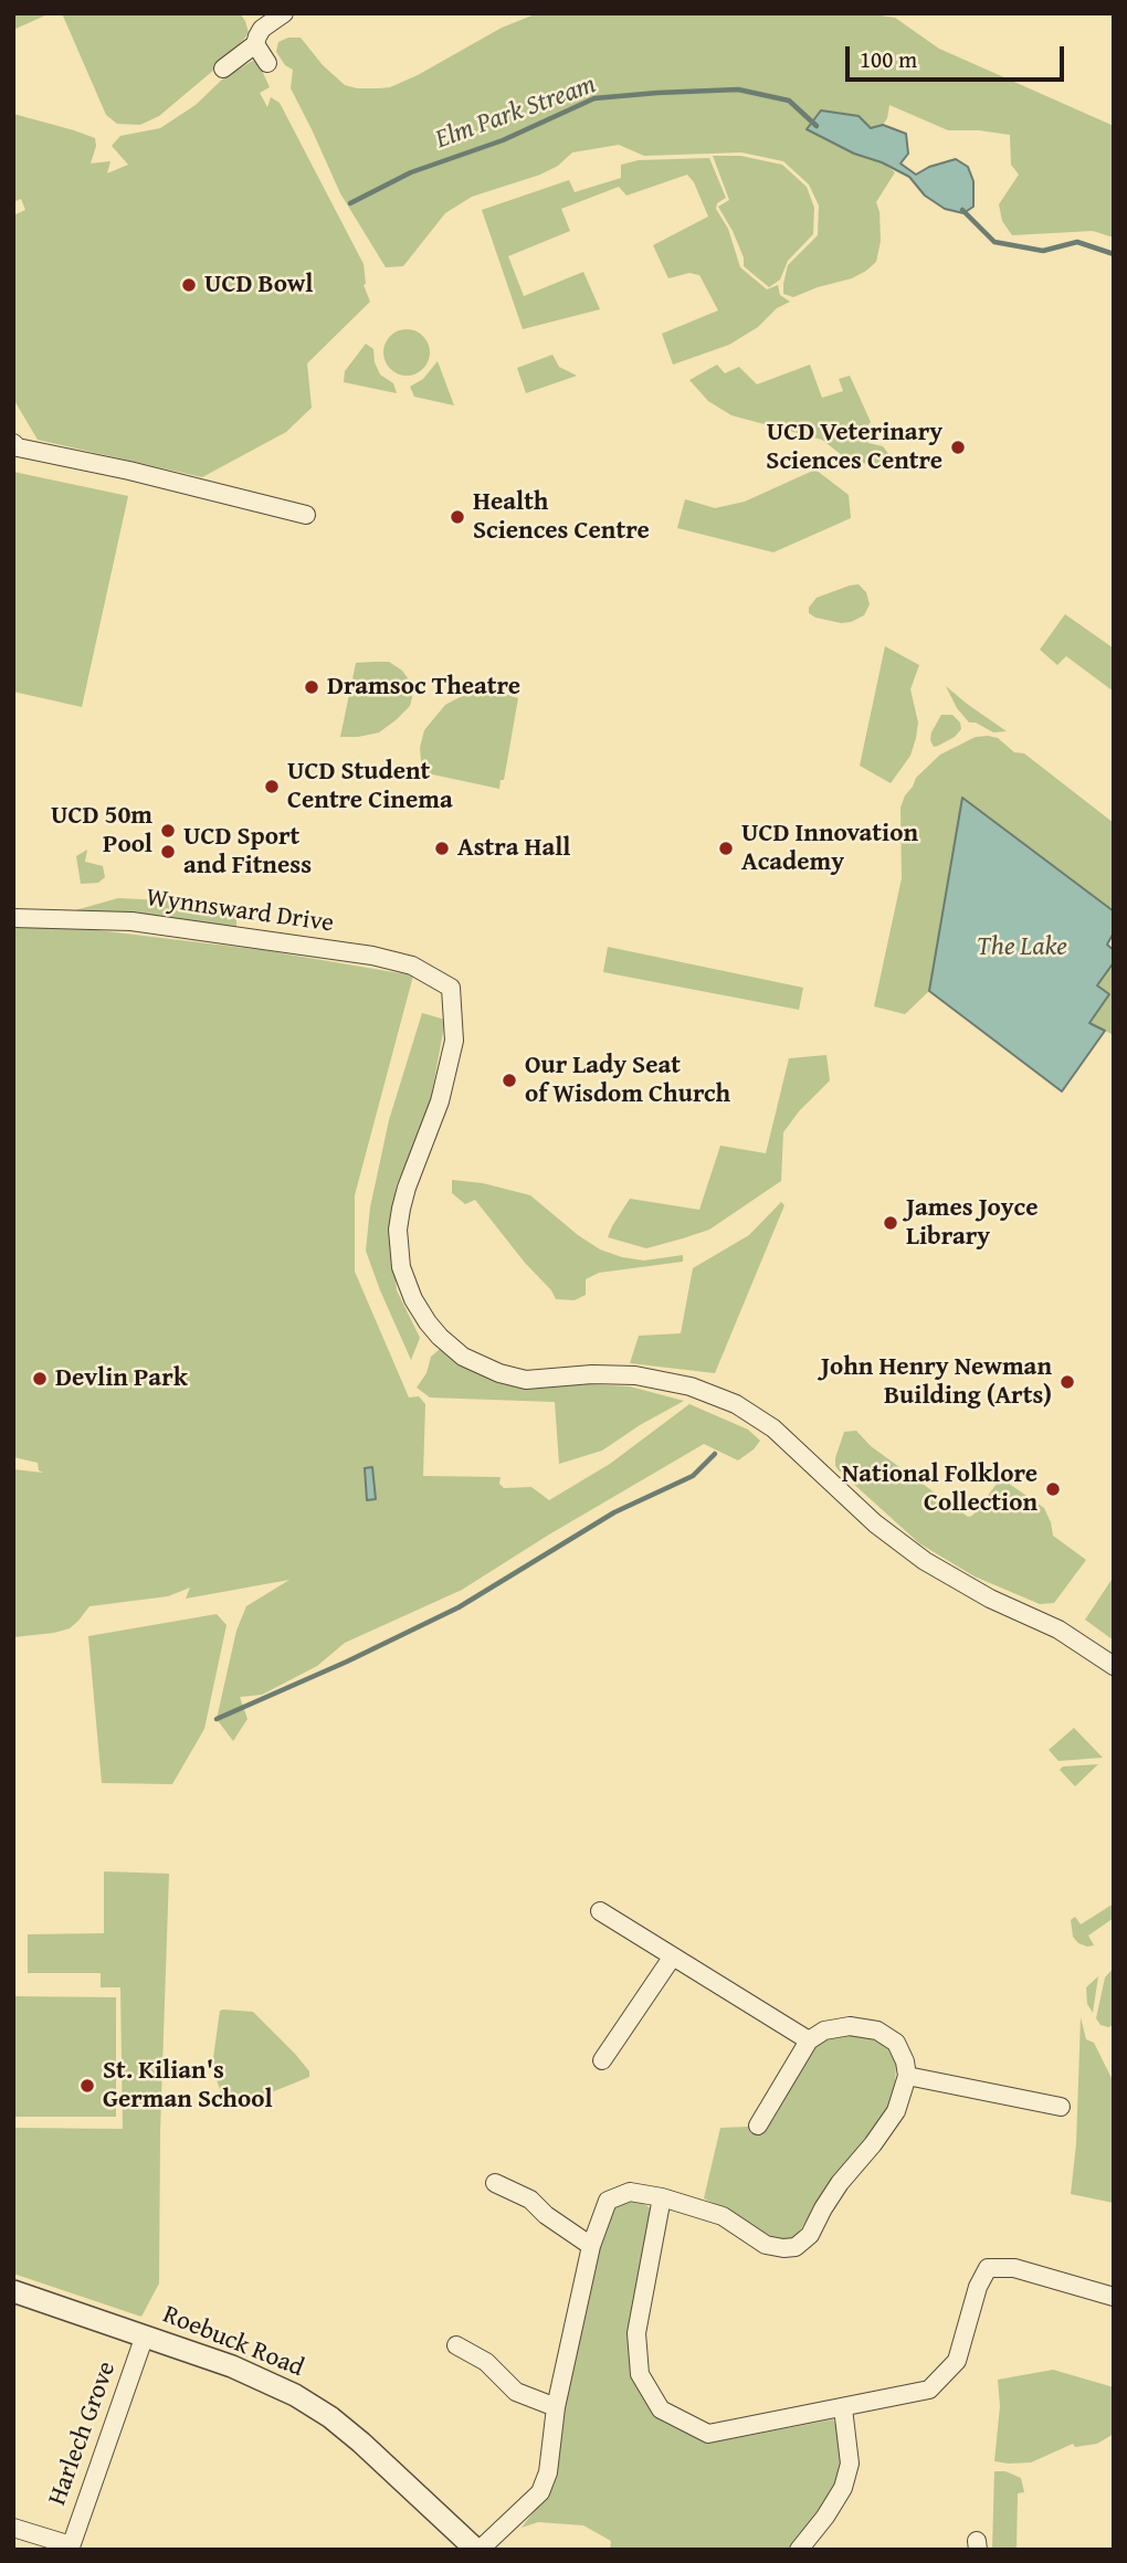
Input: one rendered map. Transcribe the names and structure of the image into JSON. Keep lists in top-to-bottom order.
{
  "streets": {
    "street": ["Wynnsward Drive", "Roebuck Road", "Harlech Grove"]
  },
  "crossings": [
    ["Roebuck Road", "Harlech Grove"]
  ],
  "water": ["Elm Park Stream", "The Lake"],
  "places": [
    "UCD Bowl",
    "UCD Veterinary Sciences Centre",
    "Health Sciences Centre",
    "Dramsoc Theatre",
    "UCD Student Centre Cinema",
    "UCD 50m Pool",
    "Astra Hall",
    "UCD Innovation Academy",
    "UCD Sport and Fitness",
    "Our Lady Seat of Wisdom Church",
    "James Joyce Library",
    "Devlin Park",
    "John Henry Newman Building (Arts)",
    "National Folklore Collection",
    "St. Kilian's German School"
  ],
  "scale_bar": "100 m"
}
